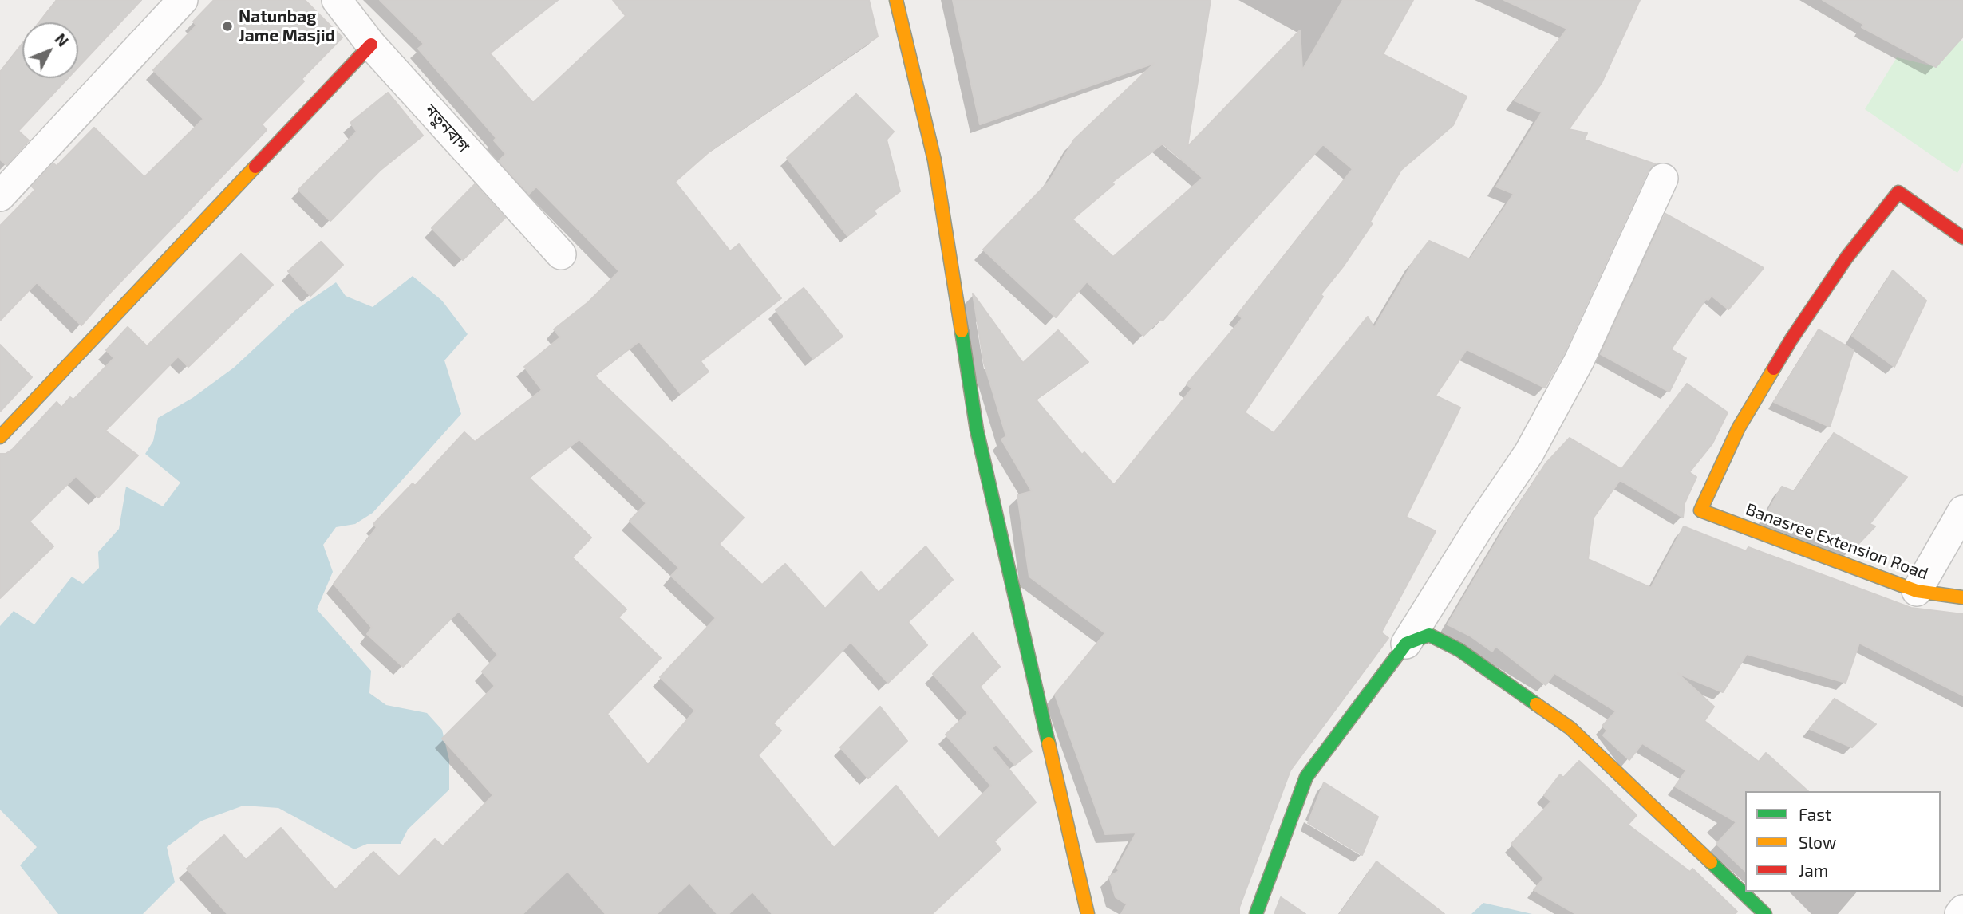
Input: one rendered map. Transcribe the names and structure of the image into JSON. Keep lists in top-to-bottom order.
{
  "streets": {
    "street": ["নতুনবাগ", "Banasree Extension Road"]
  },
  "places": ["Natunbag Jame Masjid"],
  "legend": ["Fast", "Slow", "Jam"],
  "north": "top right"
}
